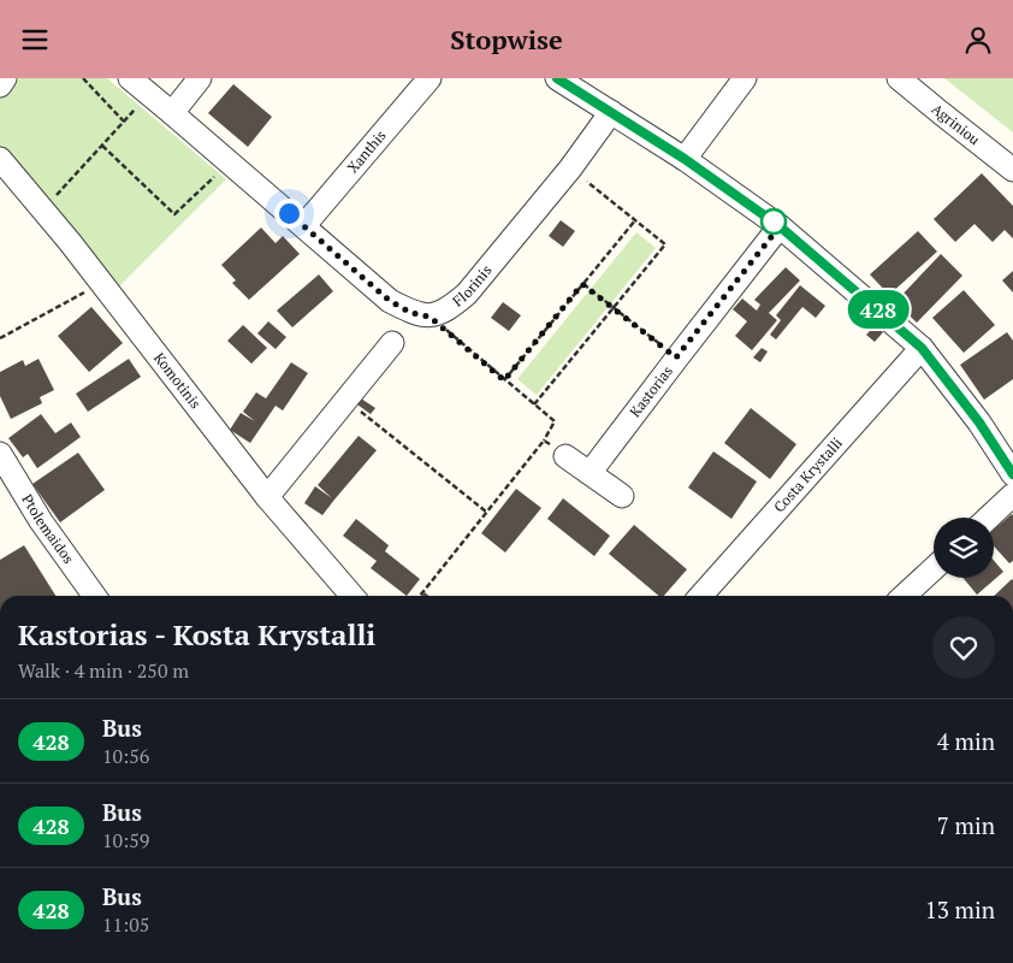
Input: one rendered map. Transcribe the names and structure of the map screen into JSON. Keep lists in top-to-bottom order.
{
  "streets": {
    "street": [
      "Agriniou",
      "Xanthis",
      "Florinis",
      "Komotinis",
      "Kastorias",
      "Costa Krystalli",
      "Ptolemaidos"
    ]
  },
  "lines": ["bus line 428"],
  "page": {
    "header": "Stopwise",
    "on_map": "428",
    "heading": ["Kastorias - Kosta Krystalli", "Walk · 4 min · 250 m"],
    "list": [
      {
        "mark": "428",
        "name": "Bus",
        "note": "10:56",
        "value": "4 min"
      },
      {
        "mark": "428",
        "name": "Bus",
        "note": "10:59",
        "value": "7 min"
      },
      {
        "mark": "428",
        "name": "Bus",
        "note": "11:05",
        "value": "13 min"
      }
    ]
  }
}
